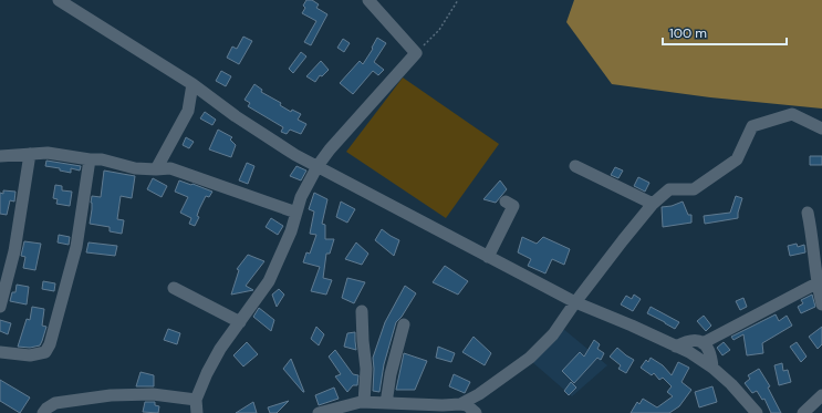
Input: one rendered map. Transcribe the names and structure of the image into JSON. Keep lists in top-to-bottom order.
{
  "scale_bar": "100 m"
}
